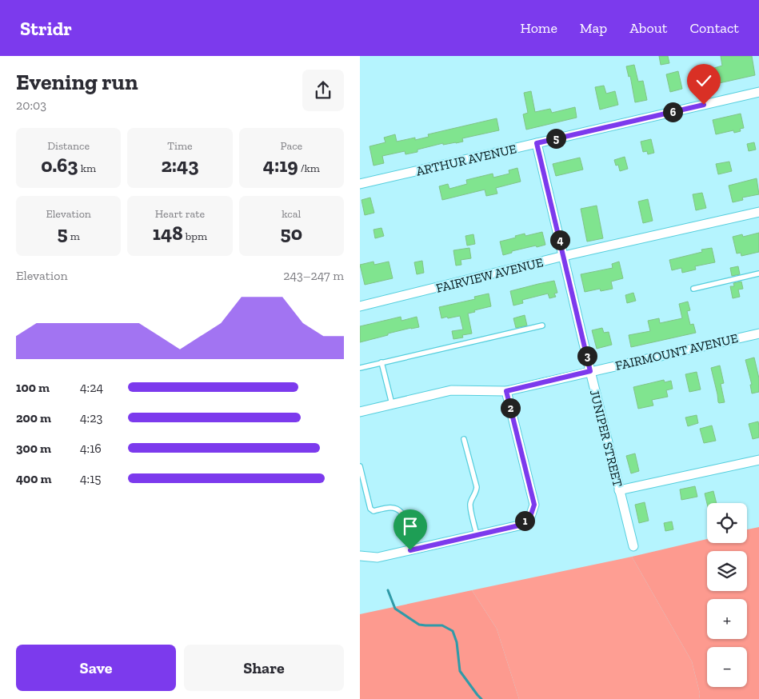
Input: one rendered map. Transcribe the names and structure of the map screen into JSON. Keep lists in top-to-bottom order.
{
  "streets": {
    "street": [
      "ARTHUR AVENUE",
      "FAIRVIEW AVENUE",
      "FAIRMOUNT AVENUE",
      "JUNIPER STREET"
    ]
  },
  "crossings": [
    ["ARTHUR AVENUE", "JUNIPER STREET"],
    ["FAIRVIEW AVENUE", "JUNIPER STREET"],
    ["FAIRMOUNT AVENUE", "JUNIPER STREET"]
  ],
  "page": {
    "header": "Stridr",
    "nav": [
      "Home",
      "Map",
      "About",
      "Contact"
    ],
    "heading": ["Evening run", "20:03"],
    "pins": [
      "6",
      "5",
      "4",
      "3",
      "2",
      "1"
    ],
    "stats": [
      ["Distance", "0.63 km"],
      ["Time", "2:43"],
      ["Pace", "4:19 /km"],
      ["Elevation", "5 m"],
      ["Heart rate", "148 bpm"],
      ["kcal", "50"]
    ],
    "chart": ["Elevation", "243–247 m"],
    "list": [
      {
        "name": "100 m",
        "note": "4:24"
      },
      {
        "name": "200 m",
        "note": "4:23"
      },
      {
        "name": "300 m",
        "note": "4:16"
      },
      {
        "name": "400 m",
        "note": "4:15"
      }
    ],
    "map_buttons": ["+", "−"],
    "buttons": ["Save", "Share"]
  }
}
